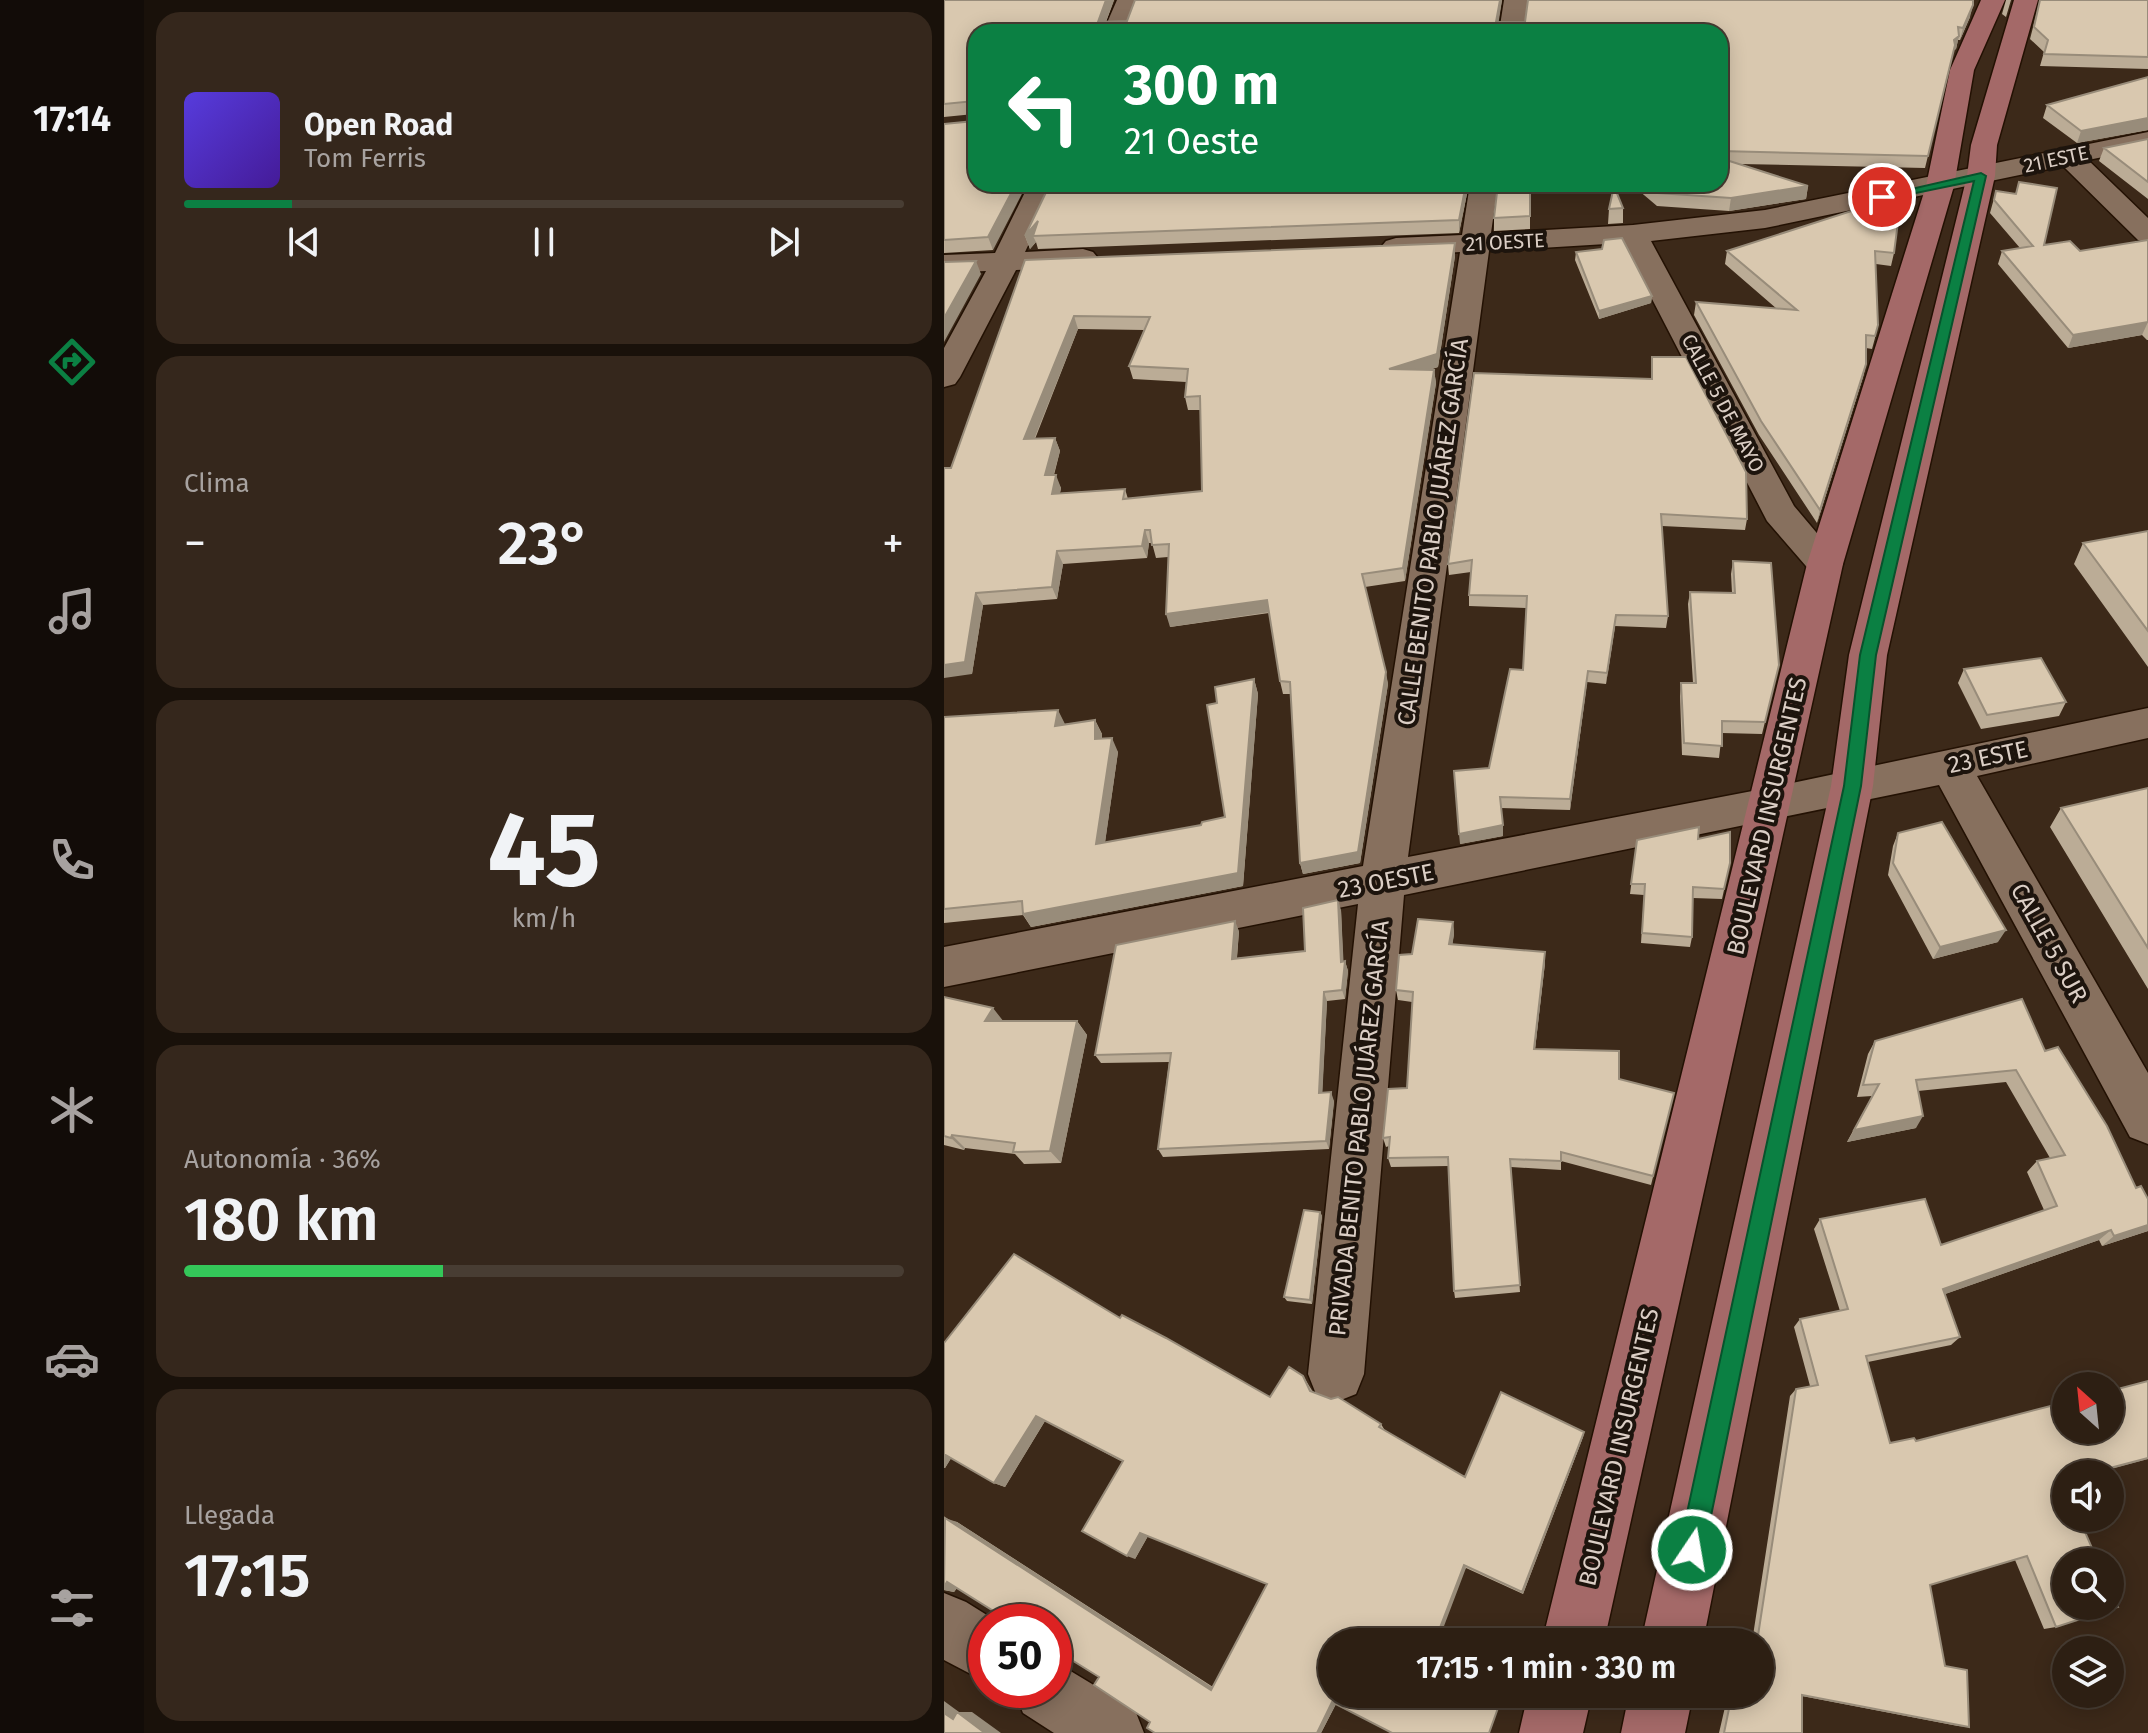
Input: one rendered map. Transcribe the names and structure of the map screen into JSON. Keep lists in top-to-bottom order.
{
  "streets": {
    "main road": ["BOULEVARD INSURGENTES"],
    "street": [
      "21 ESTE",
      "21 OESTE",
      "CALLE 5 DE MAYO",
      "CALLE BENITO PABLO JUÁREZ GARCÍA",
      "23 ESTE",
      "23 OESTE",
      "CALLE 5 SUR",
      "PRIVADA BENITO PABLO JUÁREZ GARCÍA"
    ]
  },
  "crossings": [
    ["21 ESTE", "21 OESTE"],
    ["21 ESTE", "BOULEVARD INSURGENTES"],
    ["21 OESTE", "CALLE 5 DE MAYO"],
    ["21 OESTE", "CALLE BENITO PABLO JUÁREZ GARCÍA"],
    ["21 OESTE", "BOULEVARD INSURGENTES"],
    ["CALLE 5 DE MAYO", "BOULEVARD INSURGENTES"],
    ["CALLE BENITO PABLO JUÁREZ GARCÍA", "23 OESTE"],
    ["CALLE BENITO PABLO JUÁREZ GARCÍA", "PRIVADA BENITO PABLO JUÁREZ GARCÍA"],
    ["23 ESTE", "BOULEVARD INSURGENTES"],
    ["23 ESTE", "23 OESTE"],
    ["23 ESTE", "CALLE 5 SUR"],
    ["BOULEVARD INSURGENTES", "23 OESTE"],
    ["23 OESTE", "PRIVADA BENITO PABLO JUÁREZ GARCÍA"]
  ],
  "north": "top left",
  "page": {
    "tabs": "17:14",
    "turn": ["300 m", "21 Oeste"],
    "song": ["Open Road", "Tom Ferris"],
    "tile": [
      "Clima",
      ["45", "km/h"],
      ["Autonomía · 36%", "180 km"],
      ["Llegada", "17:15"]
    ],
    "heat": ["−", "23°", "+"],
    "limit": "50",
    "trip": "17:15 · 1 min · 330 m"
  }
}
